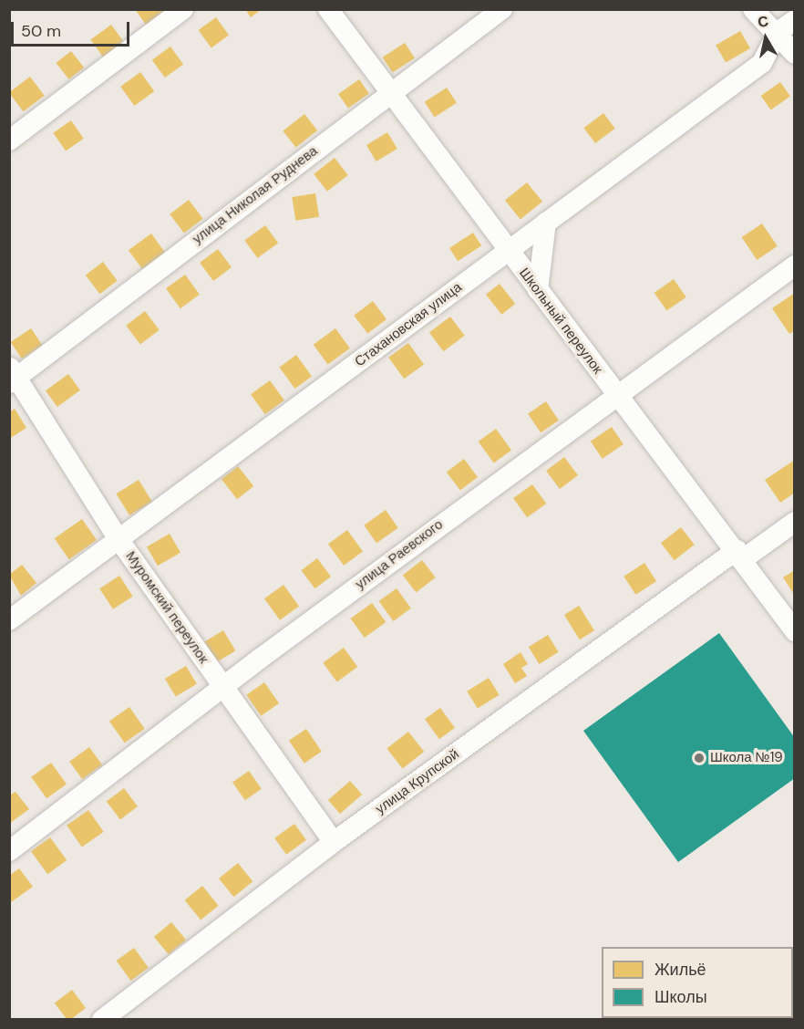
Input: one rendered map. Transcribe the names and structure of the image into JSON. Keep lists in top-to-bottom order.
{
  "streets": {
    "street": [
      "улица Николая Руднева",
      "Школьный переулок",
      "Стахановская улица",
      "улица Раевского",
      "Муромский переулок",
      "улица Крупской"
    ]
  },
  "crossings": [
    ["улица Николая Руднева", "Школьный переулок"],
    ["улица Николая Руднева", "Муромский переулок"],
    ["Школьный переулок", "Стахановская улица"],
    ["Школьный переулок", "улица Раевского"],
    ["Школьный переулок", "улица Крупской"],
    ["Стахановская улица", "Муромский переулок"],
    ["улица Раевского", "Муромский переулок"],
    ["Муромский переулок", "улица Крупской"]
  ],
  "places": ["Школа №19"],
  "legend": ["Жильё", "Школы"],
  "scale_bar": "50 m",
  "north": "top"
}
